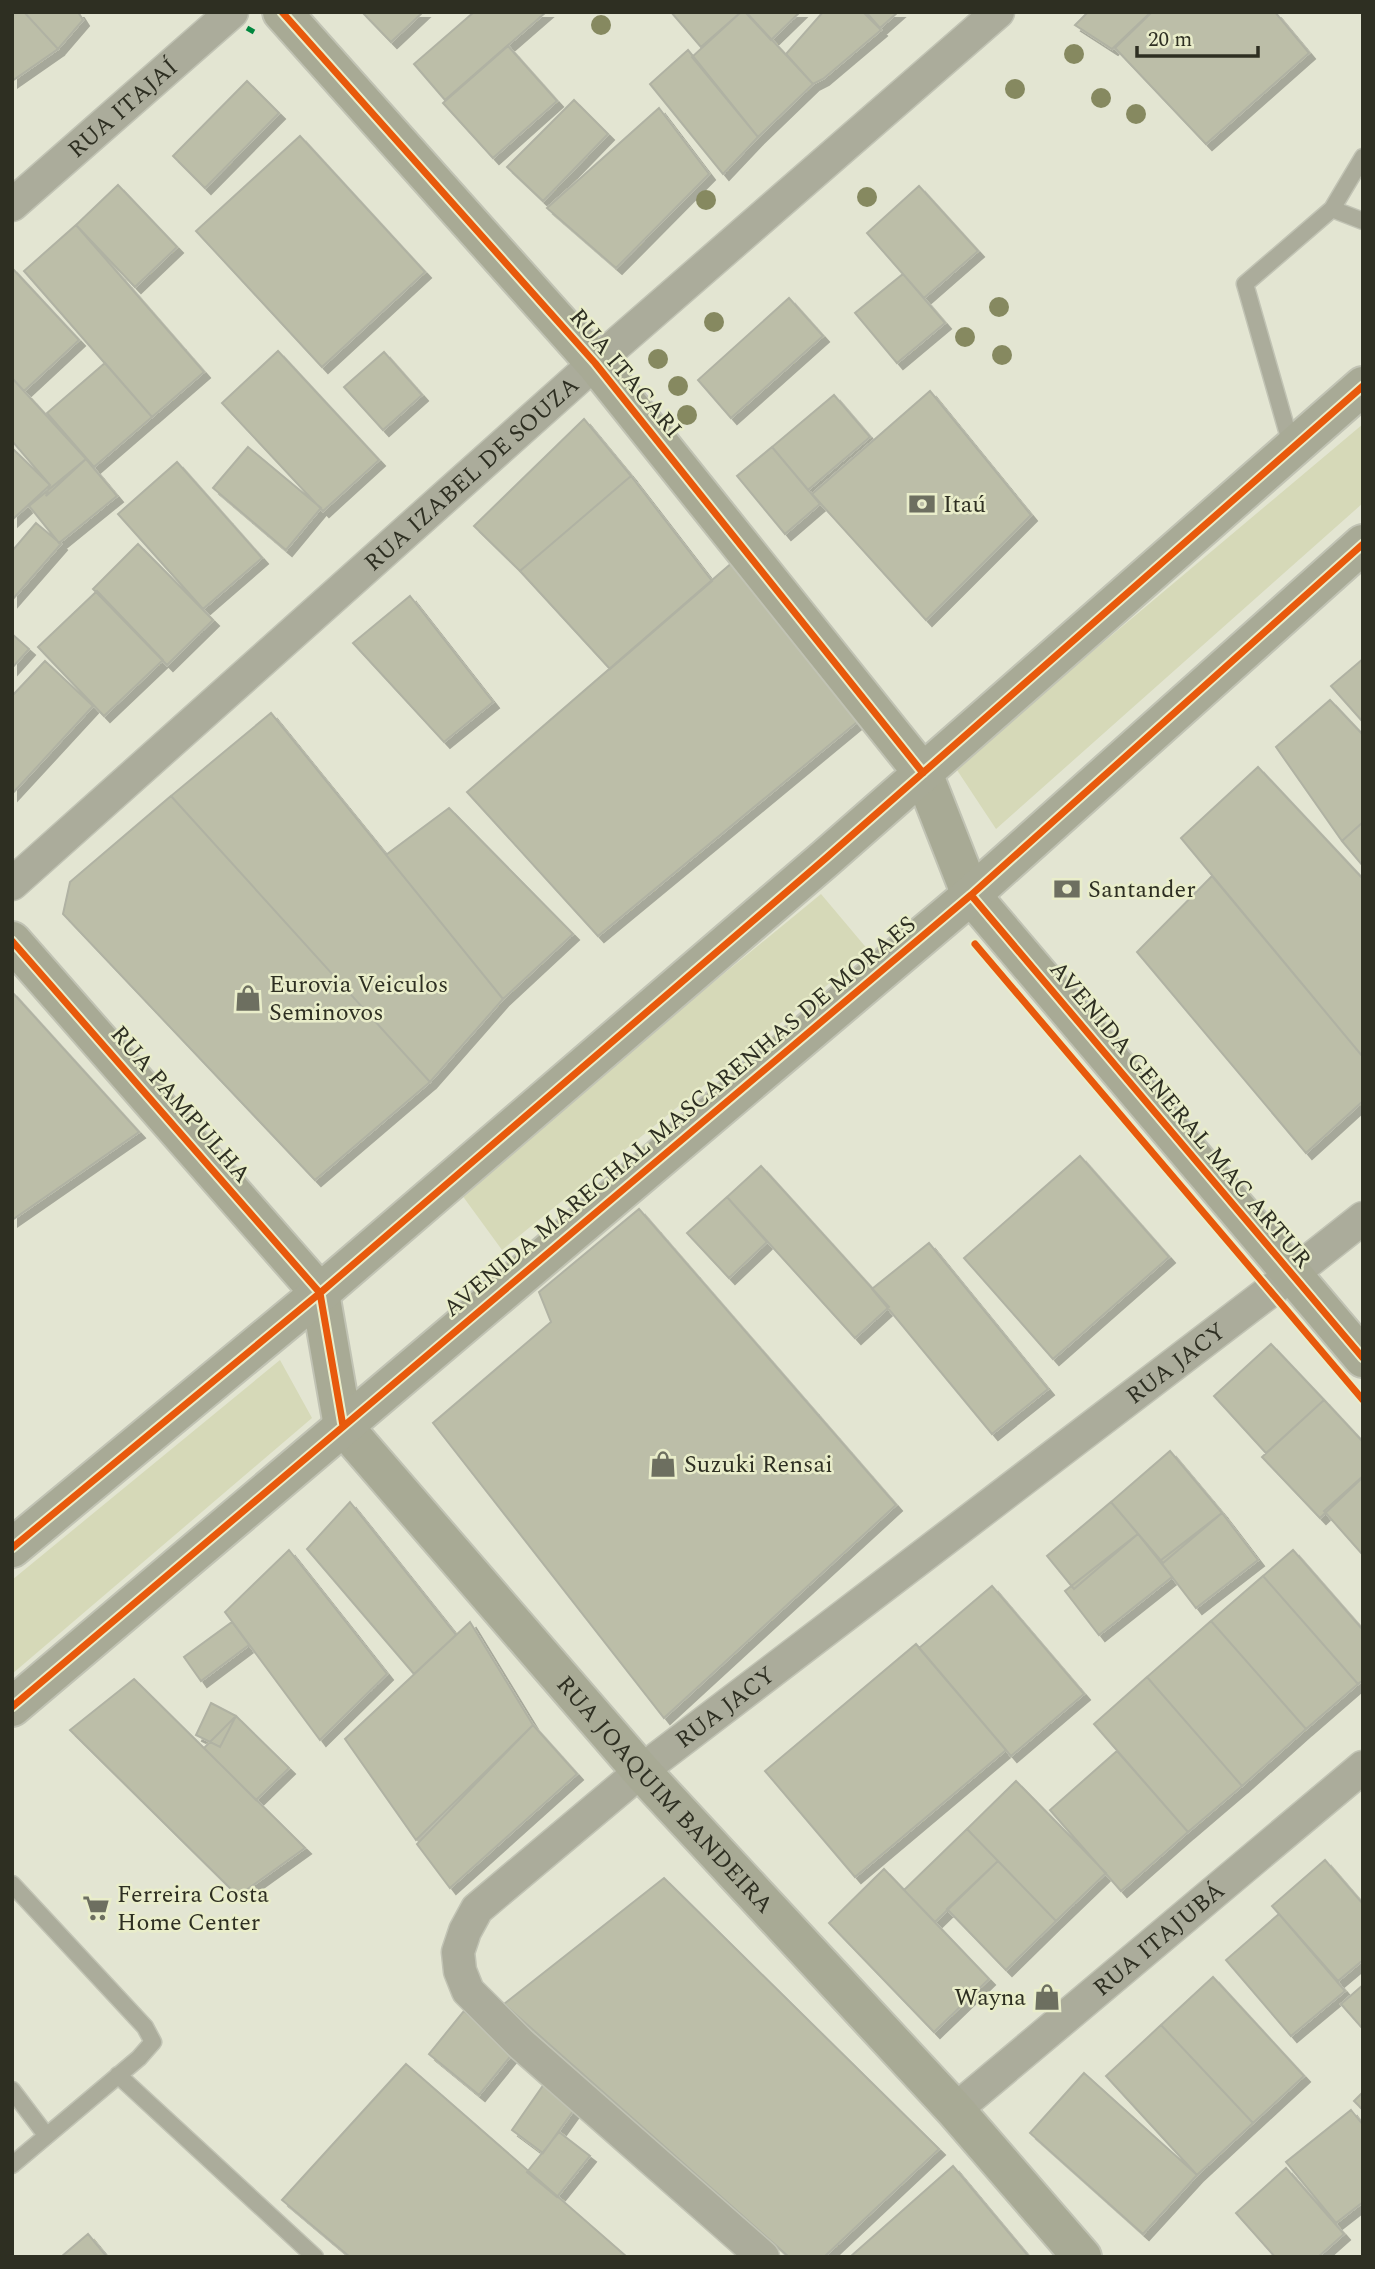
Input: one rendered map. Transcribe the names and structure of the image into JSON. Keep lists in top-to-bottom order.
{
  "streets": {
    "highway": ["AVENIDA MARECHAL MASCARENHAS DE MORAES"],
    "main road": [
      "RUA ITACARI",
      "RUA PAMPULHA",
      "AVENIDA GENERAL MAC ARTUR",
      "RUA JOAQUIM BANDEIRA"
    ],
    "street": [
      "RUA ITAJAÍ",
      "RUA IZABEL DE SOUZA",
      "RUA JACY",
      "RUA ITAJUBÁ"
    ]
  },
  "crossings": [
    ["RUA ITACARI", "RUA IZABEL DE SOUZA"],
    ["RUA ITACARI", "AVENIDA GENERAL MAC ARTUR"],
    ["AVENIDA GENERAL MAC ARTUR", "AVENIDA MARECHAL MASCARENHAS DE MORAES"],
    ["AVENIDA GENERAL MAC ARTUR", "RUA JACY"],
    ["AVENIDA MARECHAL MASCARENHAS DE MORAES", "RUA JOAQUIM BANDEIRA"],
    ["RUA JACY", "RUA JOAQUIM BANDEIRA"],
    ["RUA JOAQUIM BANDEIRA", "RUA ITAJUBÁ"]
  ],
  "places": {
    "bank": ["Itaú", "Santander"],
    "shop": ["Eurovia Veiculos Seminovos", "Suzuki Rensai", "Wayna"],
    "supermarket": ["Ferreira Costa Home Center"]
  },
  "scale_bar": "20 m"
}
